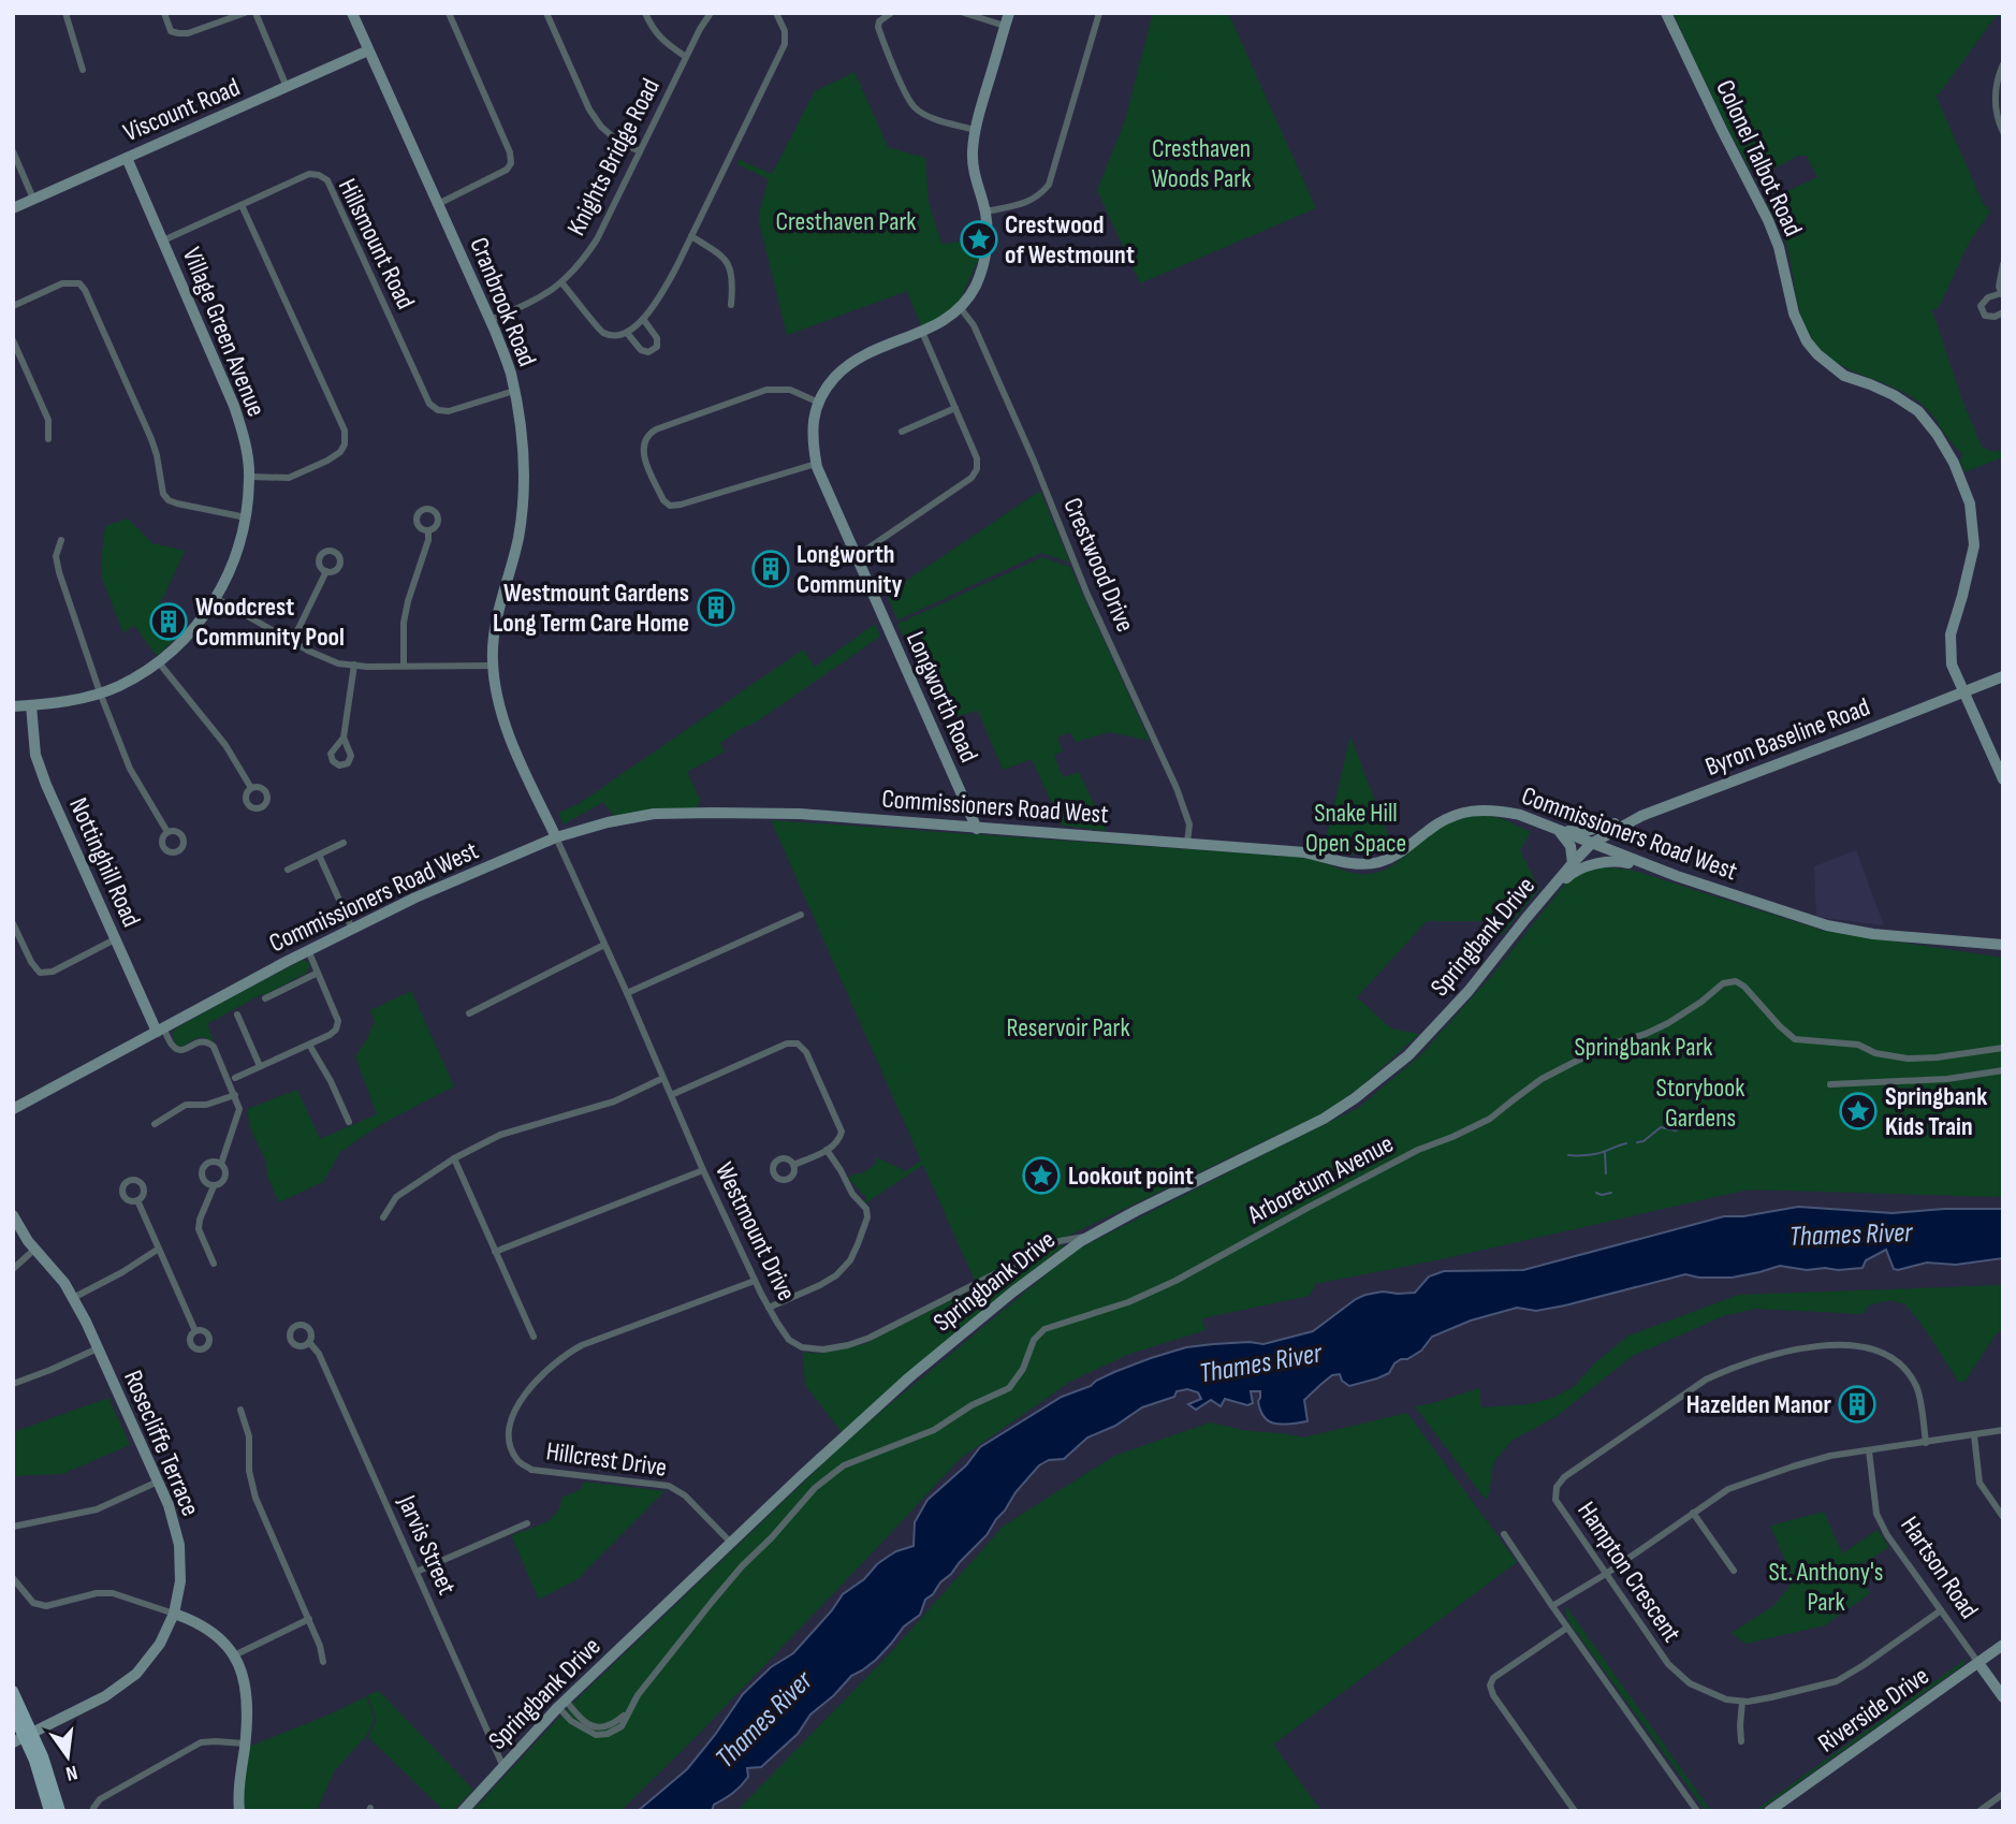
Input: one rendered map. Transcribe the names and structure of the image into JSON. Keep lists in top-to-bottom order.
{
  "streets": {
    "main road": [
      "Viscount Road",
      "Colonel Talbot Road",
      "Cranbrook Road",
      "Village Green Avenue",
      "Longworth Road",
      "Byron Baseline Road",
      "Commissioners Road West",
      "Nottinghill Road",
      "Springbank Drive",
      "Rosecliffe Terrace",
      "Hartson Road",
      "Riverside Drive"
    ],
    "street": [
      "Knights Bridge Road",
      "Hillsmount Road",
      "Crestwood Drive",
      "Arboretum Avenue",
      "Westmount Drive",
      "Hillcrest Drive",
      "Jarvis Street",
      "Hampton Crescent"
    ]
  },
  "crossings": [
    ["Viscount Road", "Cranbrook Road"],
    ["Viscount Road", "Village Green Avenue"],
    ["Knights Bridge Road", "Cranbrook Road"],
    ["Colonel Talbot Road", "Byron Baseline Road"],
    ["Hillsmount Road", "Cranbrook Road"],
    ["Hillsmount Road", "Village Green Avenue"],
    ["Cranbrook Road", "Commissioners Road West"],
    ["Cranbrook Road", "Westmount Drive"],
    ["Village Green Avenue", "Nottinghill Road"],
    ["Crestwood Drive", "Longworth Road"],
    ["Crestwood Drive", "Commissioners Road West"],
    ["Longworth Road", "Commissioners Road West"],
    ["Byron Baseline Road", "Commissioners Road West"],
    ["Byron Baseline Road", "Springbank Drive"],
    ["Commissioners Road West", "Nottinghill Road"],
    ["Commissioners Road West", "Springbank Drive"],
    ["Commissioners Road West", "Westmount Drive"],
    ["Springbank Drive", "Arboretum Avenue"],
    ["Springbank Drive", "Westmount Drive"],
    ["Springbank Drive", "Hillcrest Drive"],
    ["Springbank Drive", "Jarvis Street"],
    ["Westmount Drive", "Hillcrest Drive"],
    ["Hartson Road", "Hampton Crescent"],
    ["Hartson Road", "Riverside Drive"]
  ],
  "water": ["Thames River"],
  "parks": [
    "Cresthaven Woods Park",
    "Cresthaven Park",
    "Snake Hill Open Space",
    "Reservoir Park",
    "Springbank Park",
    "Storybook Gardens",
    "St. Anthony's Park"
  ],
  "places": {
    "place": ["Crestwood of Westmount", "Springbank Kids Train", "Lookout point"],
    "building": [
      "Longworth Community",
      "Westmount Gardens Long Term Care Home",
      "Woodcrest Community Pool",
      "Hazelden Manor"
    ]
  },
  "north": "bottom"
}
